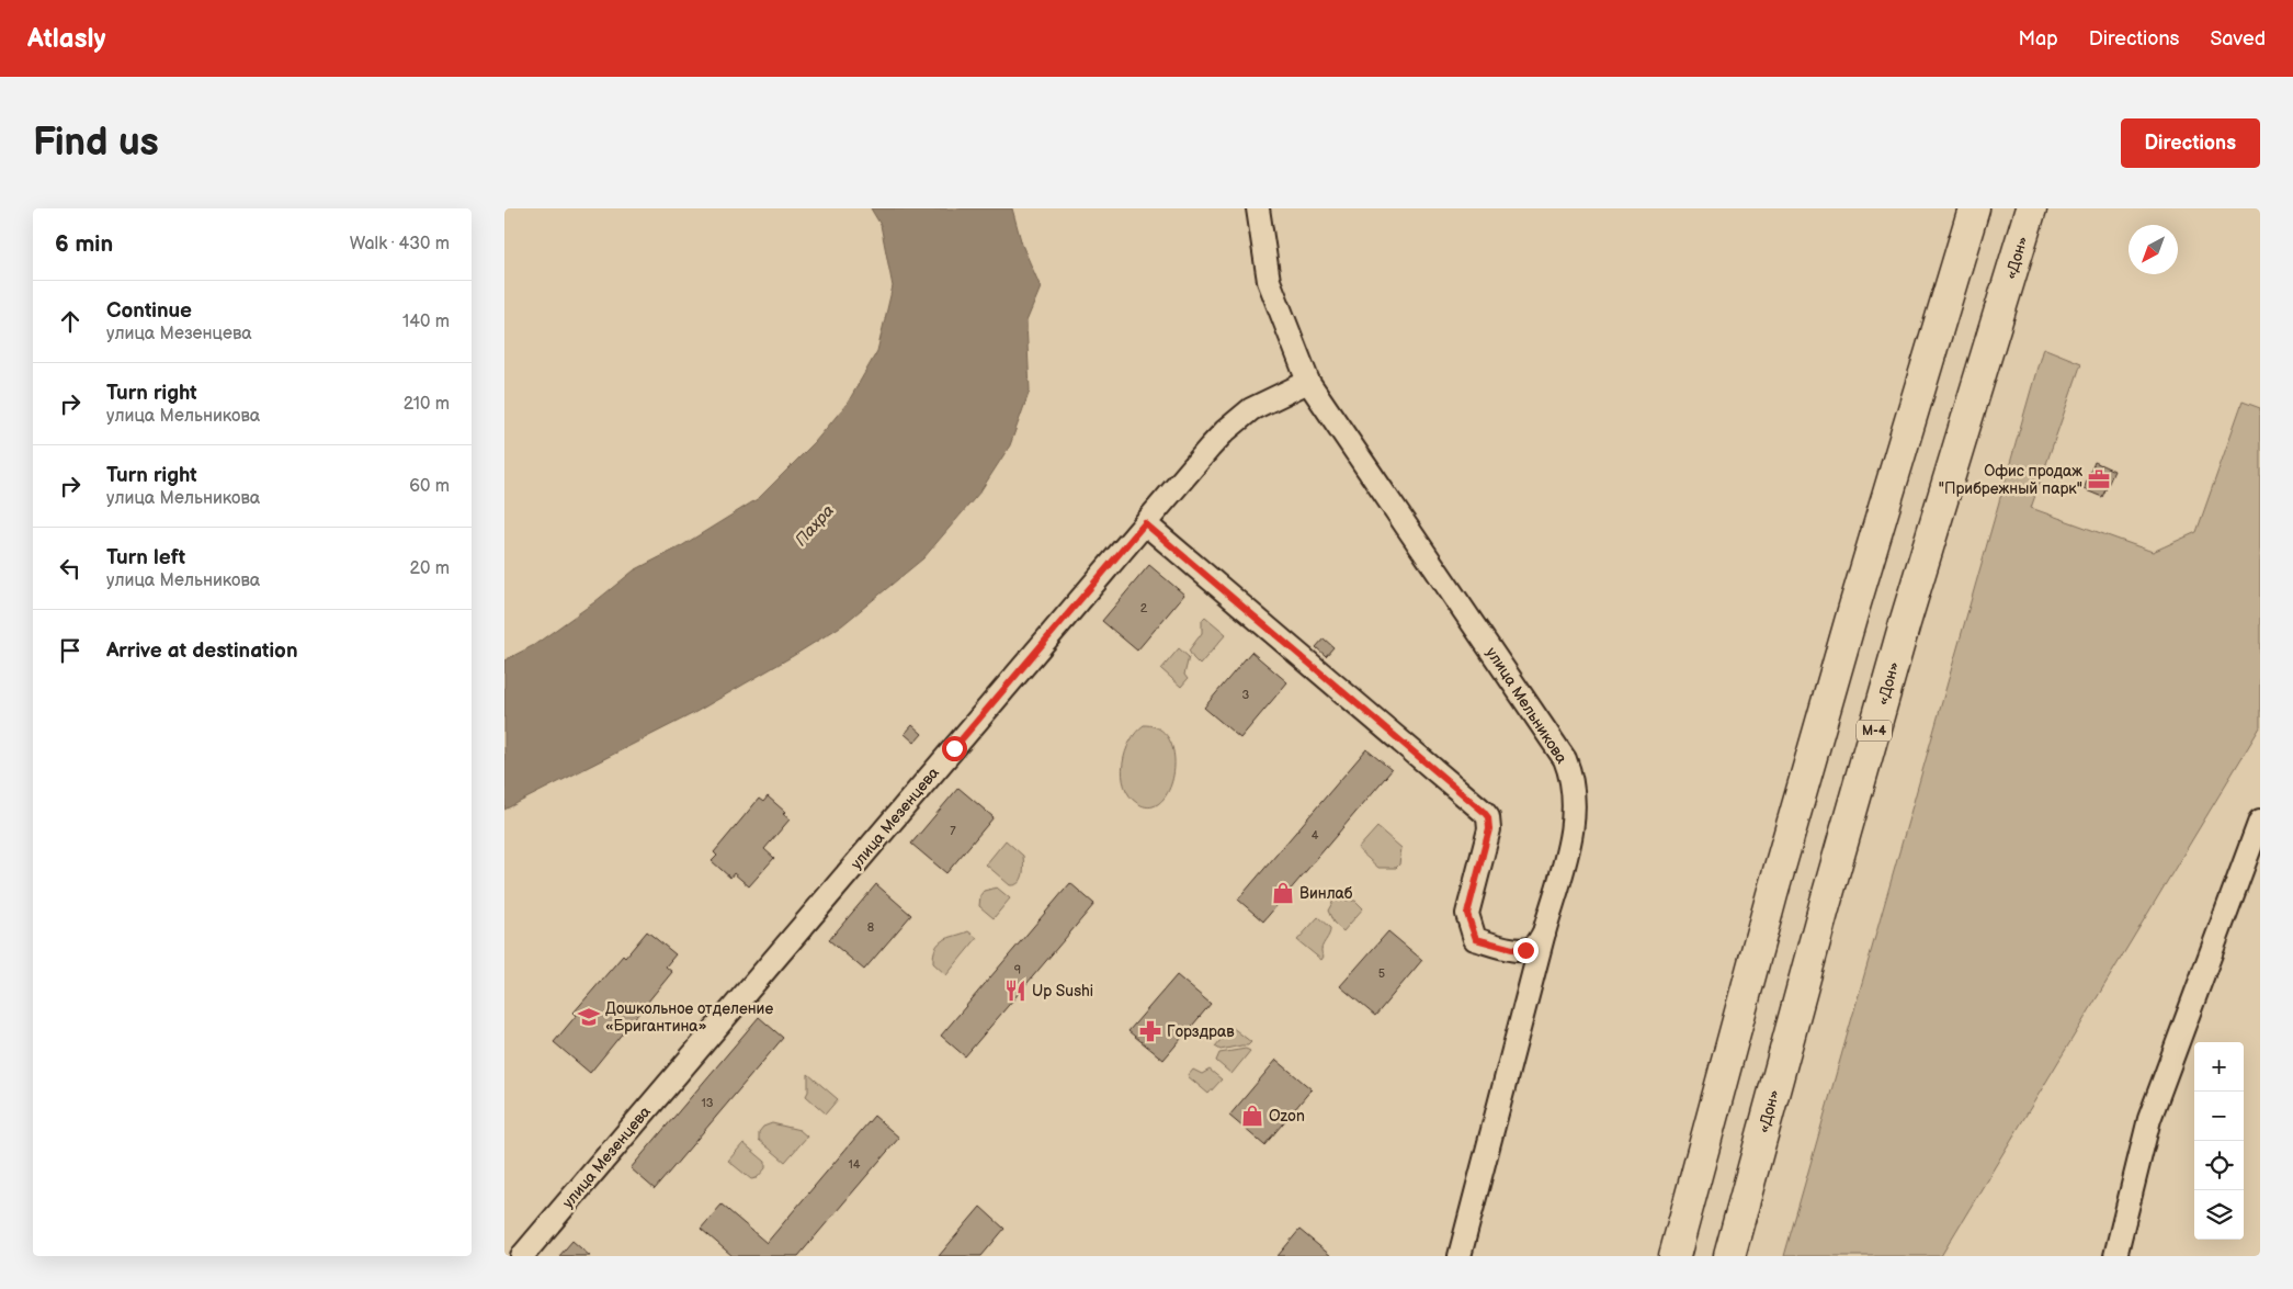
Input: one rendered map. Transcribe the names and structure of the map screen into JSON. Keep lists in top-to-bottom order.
{
  "streets": {
    "highway": ["«Дон»", "М-4"],
    "street": ["улица Мельникова", "улица Мезенцева"]
  },
  "crossings": [
    ["улица Мельникова", "улица Мезенцева"]
  ],
  "water": ["Пахра"],
  "places": {
    "office": ["Офис продаж \"Прибрежный парк\""],
    "shop": ["Винлаб", "Ozon"],
    "restaurant": ["Up Sushi"],
    "school or university": ["Дошкольное отделение «Бригантина»"],
    "pharmacy": ["Горздрав"]
  },
  "house_numbers": [
    "2",
    "3",
    "7",
    "4",
    "8",
    "9",
    "5",
    "13",
    "14"
  ],
  "north": "bottom left",
  "page": {
    "header": "Atlasly",
    "nav": ["Map", "Directions", "Saved"],
    "buttons": "Directions",
    "title": "Find us",
    "heading": ["6 min", "Walk · 430 m"],
    "list": [
      ["Continue", "улица Мезенцева", "140 m"],
      ["Turn right", "улица Мельникова", "210 m"],
      ["Turn right", "улица Мельникова", "60 m"],
      ["Turn left", "улица Мельникова", "20 m"],
      "Arrive at destination"
    ],
    "map_buttons": ["+", "−"]
  }
}
